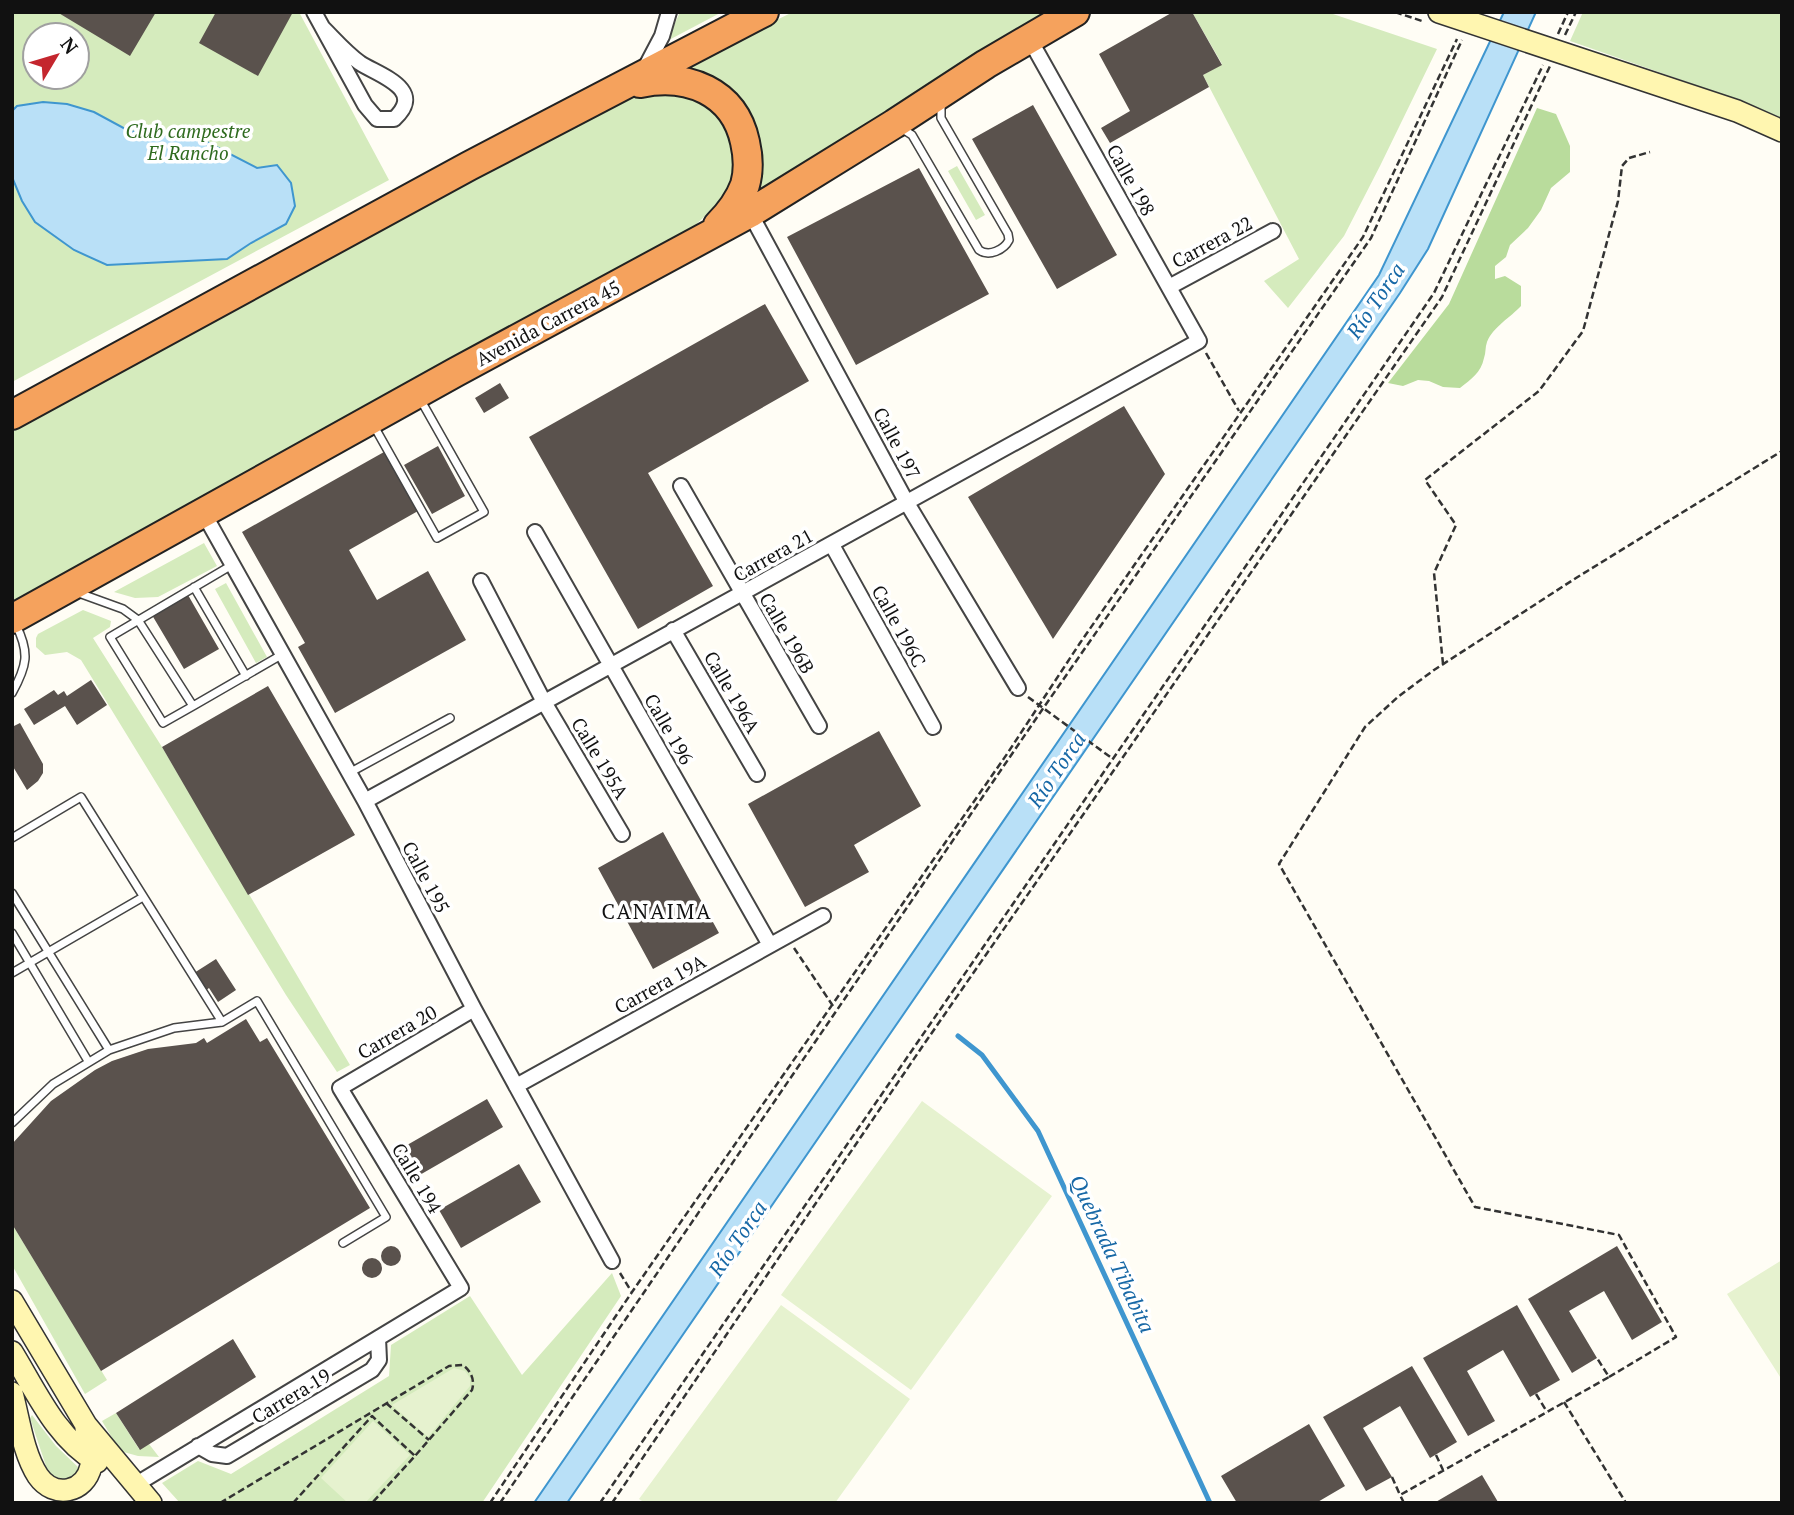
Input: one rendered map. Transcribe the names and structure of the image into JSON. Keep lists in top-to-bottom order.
{
  "streets": {
    "highway": ["Avenida Carrera 45"],
    "street": [
      "Calle 198",
      "Carrera 22",
      "Calle 197",
      "Carrera 21",
      "Calle 196C",
      "Calle 196B",
      "Calle 196A",
      "Calle 196",
      "Calle 195A",
      "Calle 195",
      "Carrera 19A",
      "Carrera 20",
      "Calle 194",
      "Carrera 19"
    ]
  },
  "crossings": [
    ["Calle 198", "Carrera 22"],
    ["Calle 198", "Avenida Carrera 45"],
    ["Calle 198", "Carrera 21"],
    ["Avenida Carrera 45", "Calle 197"],
    ["Avenida Carrera 45", "Calle 195"],
    ["Calle 197", "Carrera 21"],
    ["Carrera 21", "Calle 196C"],
    ["Carrera 21", "Calle 196B"],
    ["Carrera 21", "Calle 196A"],
    ["Carrera 21", "Calle 196"],
    ["Carrera 21", "Calle 195A"],
    ["Carrera 21", "Calle 195"],
    ["Calle 196", "Carrera 19A"],
    ["Calle 195", "Carrera 19A"],
    ["Calle 195", "Carrera 20"],
    ["Carrera 20", "Calle 194"],
    ["Calle 194", "Carrera 19"]
  ],
  "districts": ["CANAIMA"],
  "water": ["Río Torca", "Quebrada Tibabita"],
  "parks": ["Club campestre El Rancho"],
  "north": "top right"
}
